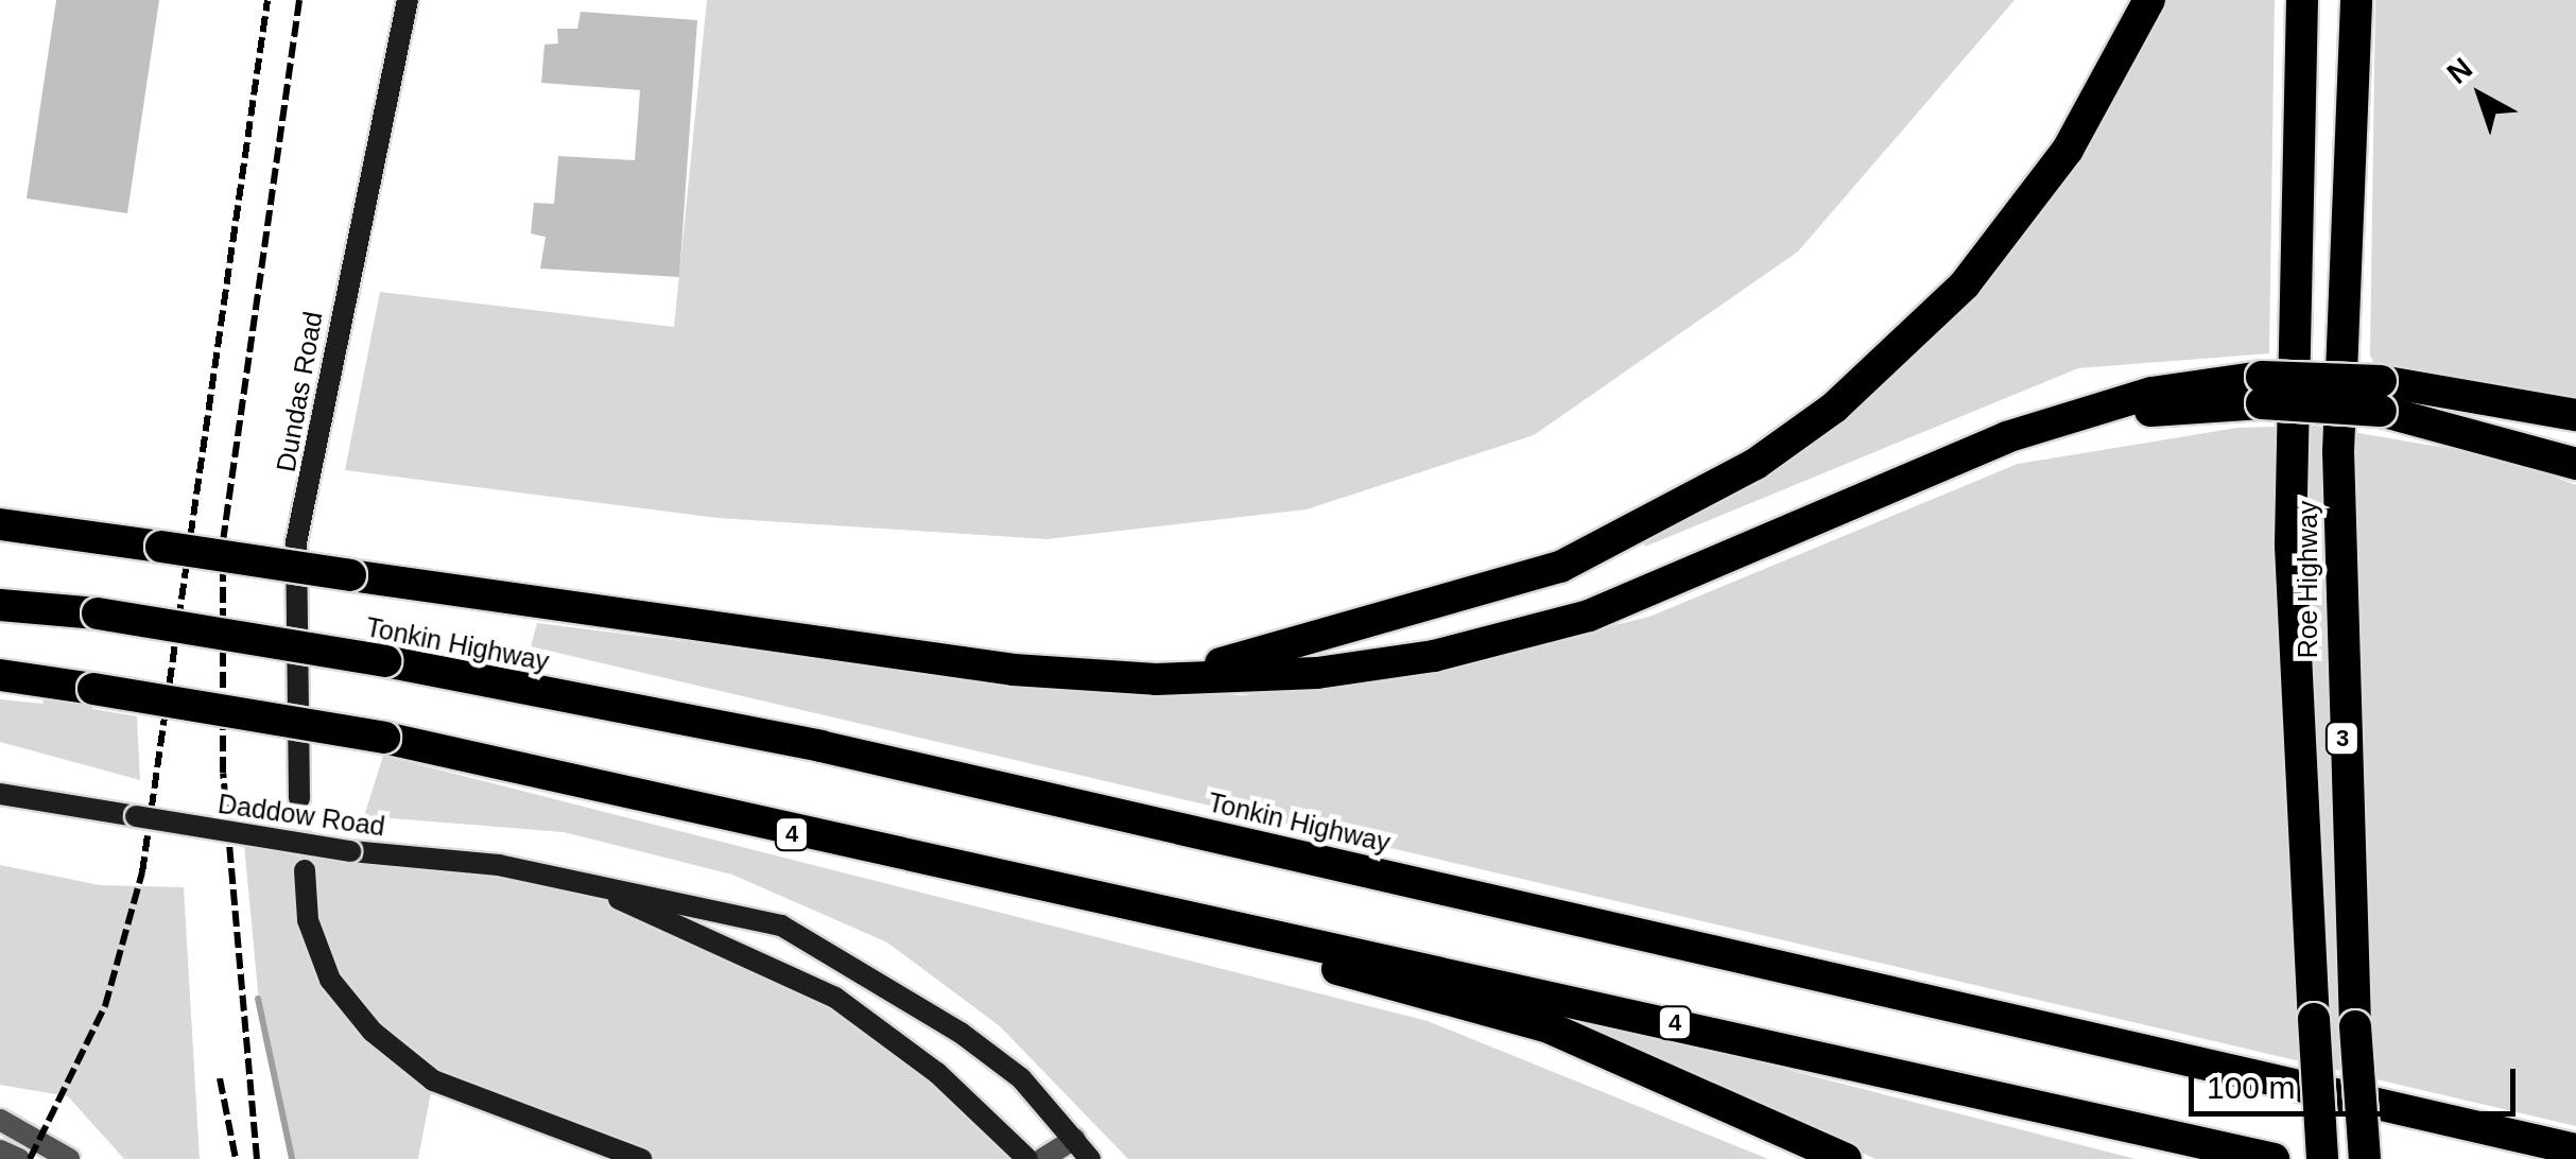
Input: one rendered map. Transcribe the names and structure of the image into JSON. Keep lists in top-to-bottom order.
{
  "streets": {
    "highway": [
      "Roe Highway",
      "Tonkin Highway",
      "3",
      "4"
    ],
    "main road": ["Dundas Road", "Daddow Road"]
  },
  "scale_bar": "100 m",
  "north": "top left"
}
